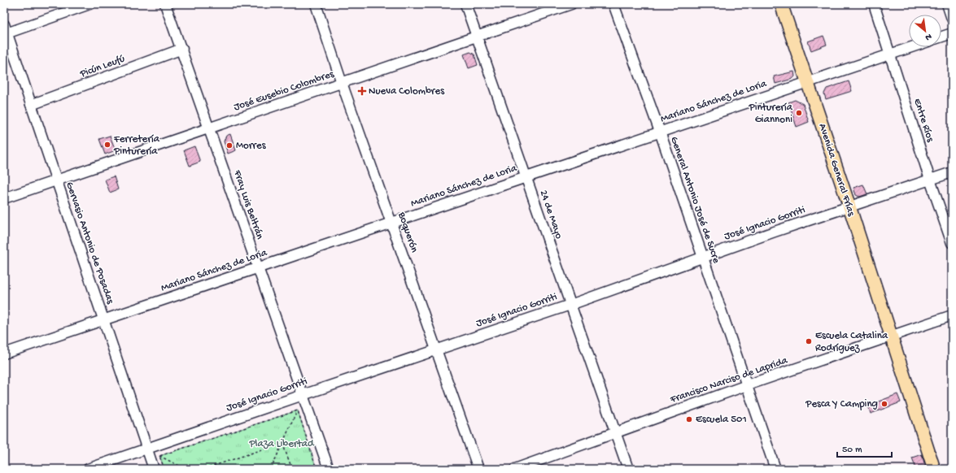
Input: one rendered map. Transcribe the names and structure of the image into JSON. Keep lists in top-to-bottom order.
{
  "streets": {
    "main road": ["Avenida General Frías"],
    "street": [
      "Picún Leufú",
      "José Eusebio Colombres",
      "Mariano Sánchez de Loria",
      "Entre Ríos",
      "General Antonio José de Sucre",
      "Fray Luis Beltrán",
      "24 de Mayo",
      "José Ignacio Gorriti",
      "Boquerón",
      "Gervasio Antonio de Posadas",
      "Francisco Narciso de Laprida"
    ]
  },
  "crossings": [
    ["Picún Leufú", "Fray Luis Beltrán"],
    ["Picún Leufú", "Gervasio Antonio de Posadas"],
    ["José Eusebio Colombres", "Fray Luis Beltrán"],
    ["José Eusebio Colombres", "24 de Mayo"],
    ["José Eusebio Colombres", "Boquerón"],
    ["José Eusebio Colombres", "Gervasio Antonio de Posadas"],
    ["Mariano Sánchez de Loria", "Entre Ríos"],
    ["Mariano Sánchez de Loria", "Avenida General Frías"],
    ["Mariano Sánchez de Loria", "General Antonio José de Sucre"],
    ["Mariano Sánchez de Loria", "Fray Luis Beltrán"],
    ["Mariano Sánchez de Loria", "24 de Mayo"],
    ["Mariano Sánchez de Loria", "Boquerón"],
    ["Mariano Sánchez de Loria", "Gervasio Antonio de Posadas"],
    ["Entre Ríos", "José Ignacio Gorriti"],
    ["Avenida General Frías", "José Ignacio Gorriti"],
    ["Avenida General Frías", "Francisco Narciso de Laprida"],
    ["General Antonio José de Sucre", "José Ignacio Gorriti"],
    ["General Antonio José de Sucre", "Francisco Narciso de Laprida"],
    ["Fray Luis Beltrán", "José Ignacio Gorriti"],
    ["24 de Mayo", "José Ignacio Gorriti"],
    ["24 de Mayo", "Francisco Narciso de Laprida"],
    ["José Ignacio Gorriti", "Boquerón"],
    ["José Ignacio Gorriti", "Gervasio Antonio de Posadas"]
  ],
  "parks": ["Plaza Libertad"],
  "places": {
    "health": ["Nueva Colombres"],
    "other": [
      "Pinturería Giannoni",
      "Ferretería Pinturería",
      "Morres",
      "Escuela Catalina Rodríguez",
      "Pesca Y Camping",
      "Escuela 501"
    ]
  },
  "scale_bar": "50 m",
  "north": "bottom right"
}
